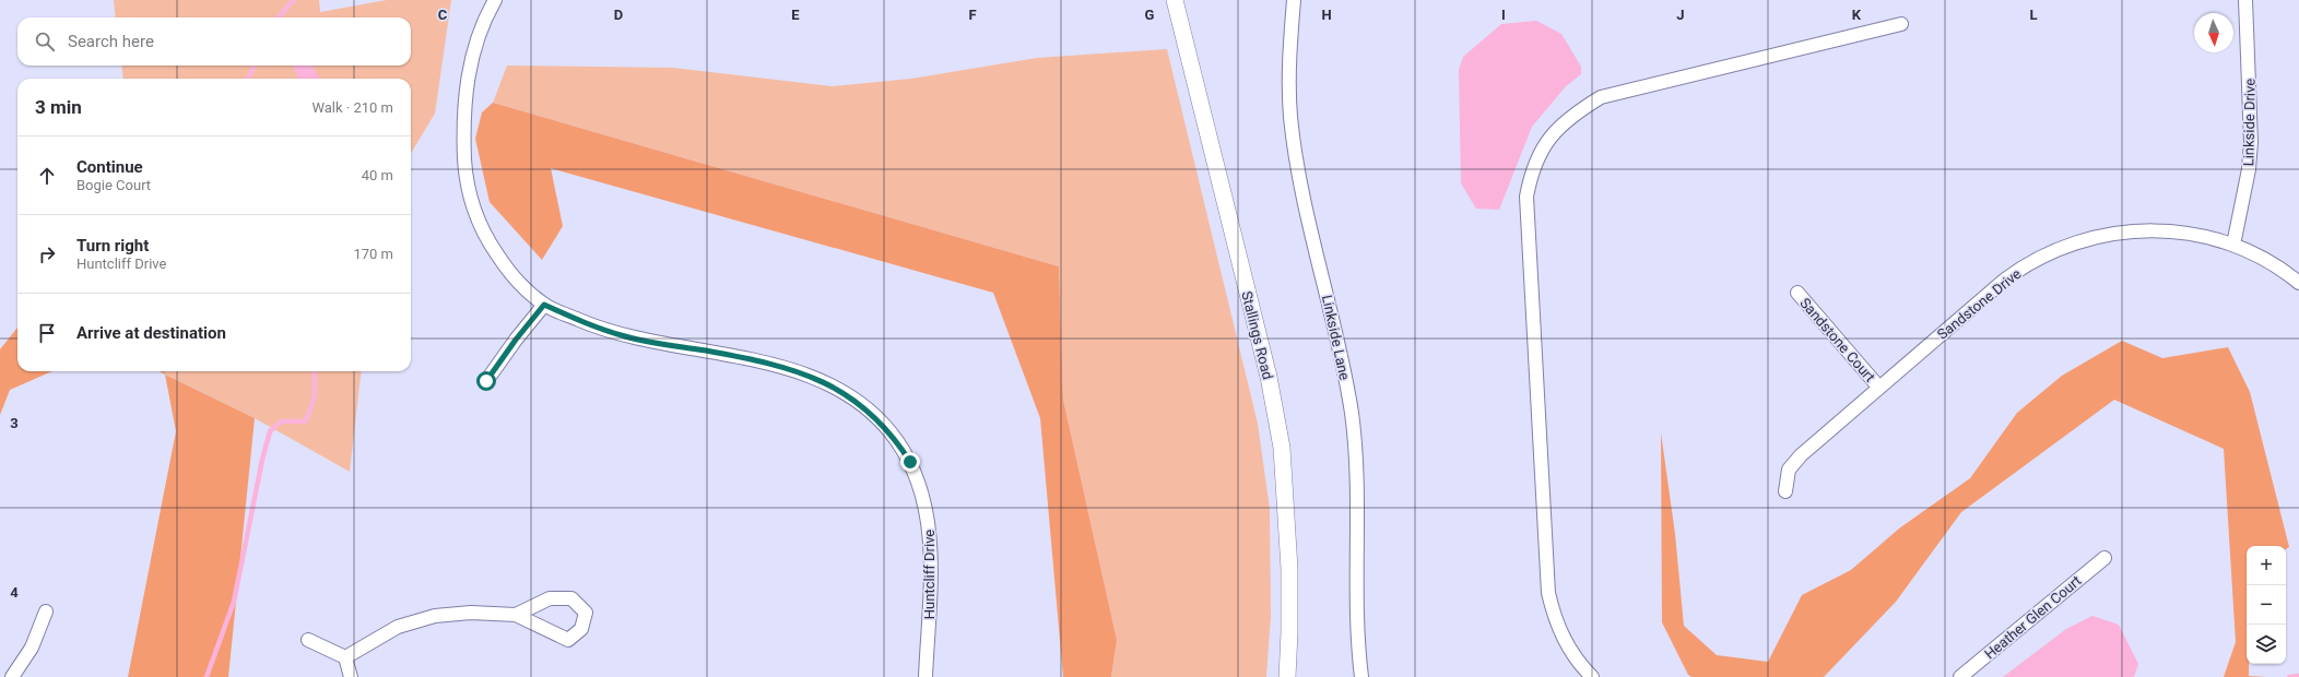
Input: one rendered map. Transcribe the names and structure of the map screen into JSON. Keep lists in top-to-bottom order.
{
  "streets": {
    "street": [
      "Linkside Drive",
      "Sandstone Drive",
      "Stallings Road",
      "Linkside Lane",
      "Sandstone Court",
      "Huntcliff Drive",
      "Heather Glen Court"
    ]
  },
  "crossings": [
    ["Linkside Drive", "Sandstone Drive"],
    ["Sandstone Drive", "Sandstone Court"]
  ],
  "north": "bottom",
  "page": {
    "search": "Search here",
    "heading": ["3 min", "Walk · 210 m"],
    "list": [
      ["Continue", "Bogie Court", "40 m"],
      ["Turn right", "Huntcliff Drive", "170 m"],
      "Arrive at destination"
    ],
    "map_buttons": ["+", "−"]
  },
  "grid": {
    "columns": [
      "C",
      "D",
      "E",
      "F",
      "G",
      "H",
      "I",
      "J",
      "K",
      "L"
    ],
    "rows": ["3", "4"]
  }
}
